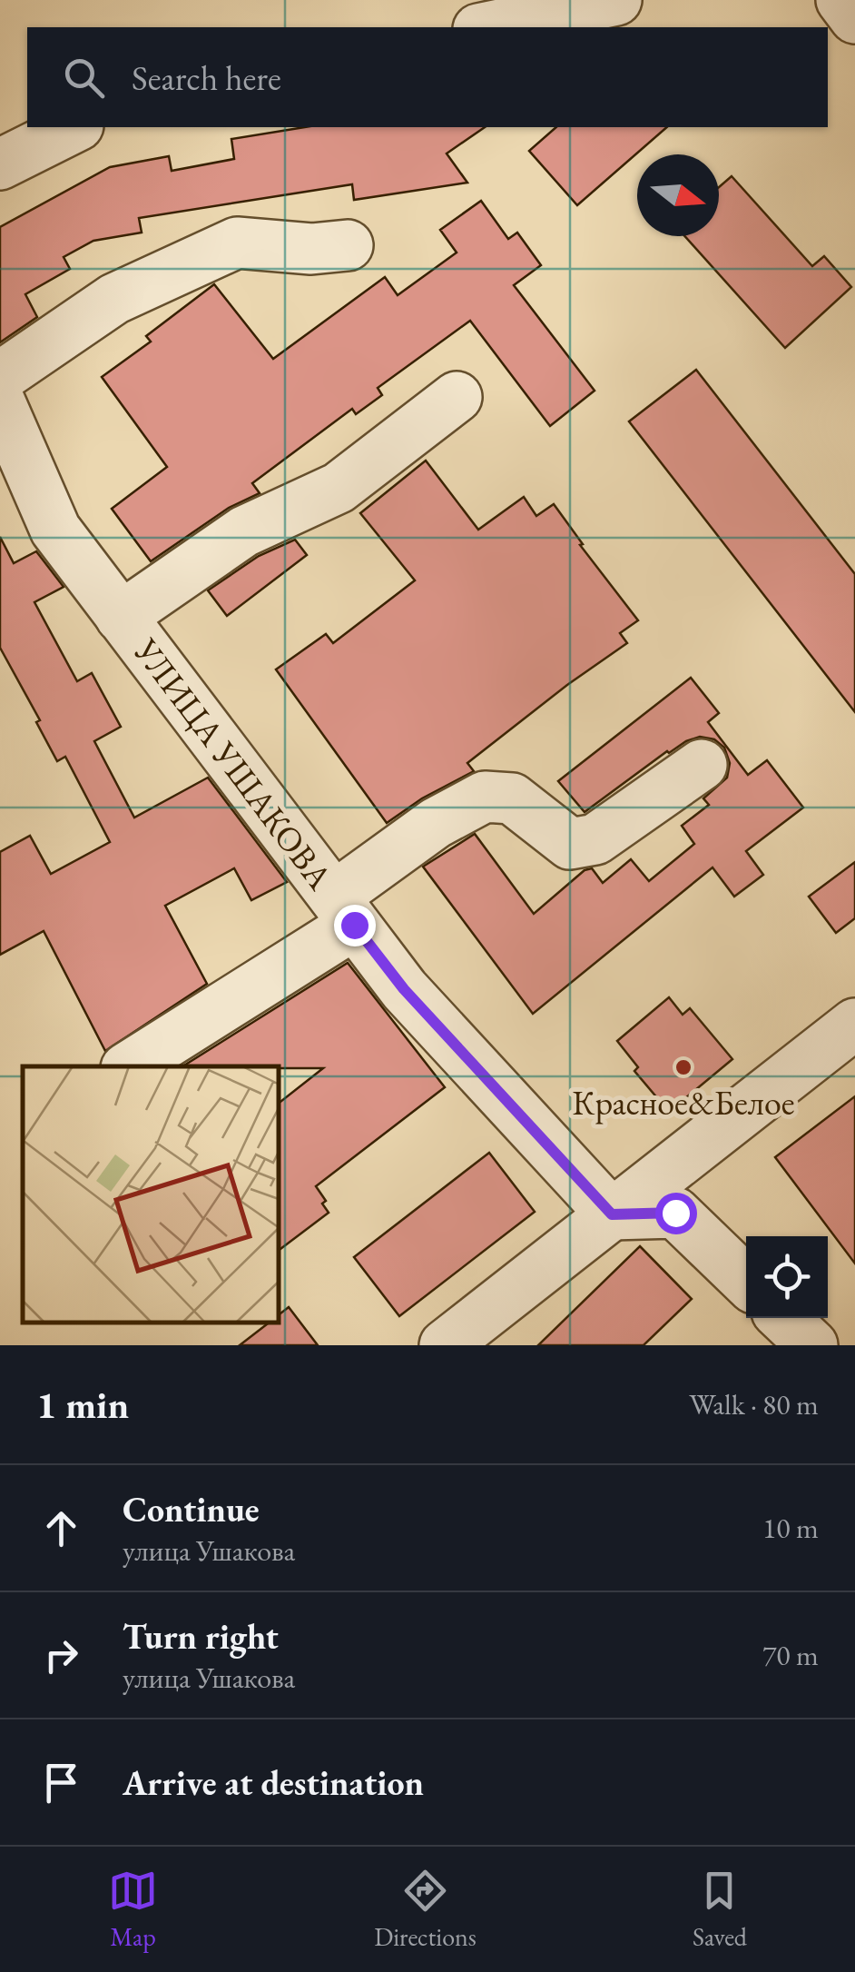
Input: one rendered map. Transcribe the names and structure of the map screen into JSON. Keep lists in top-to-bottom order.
{
  "streets": {
    "street": ["УЛИЦА УШАКОВА"]
  },
  "places": ["Красное&Белое"],
  "north": "right",
  "page": {
    "search": "Search here",
    "heading": ["1 min", "Walk · 80 m"],
    "list": [
      ["Continue", "улица Ушакова", "10 m"],
      ["Turn right", "улица Ушакова", "70 m"],
      "Arrive at destination"
    ],
    "nav": ["Map", "Directions", "Saved"]
  }
}
